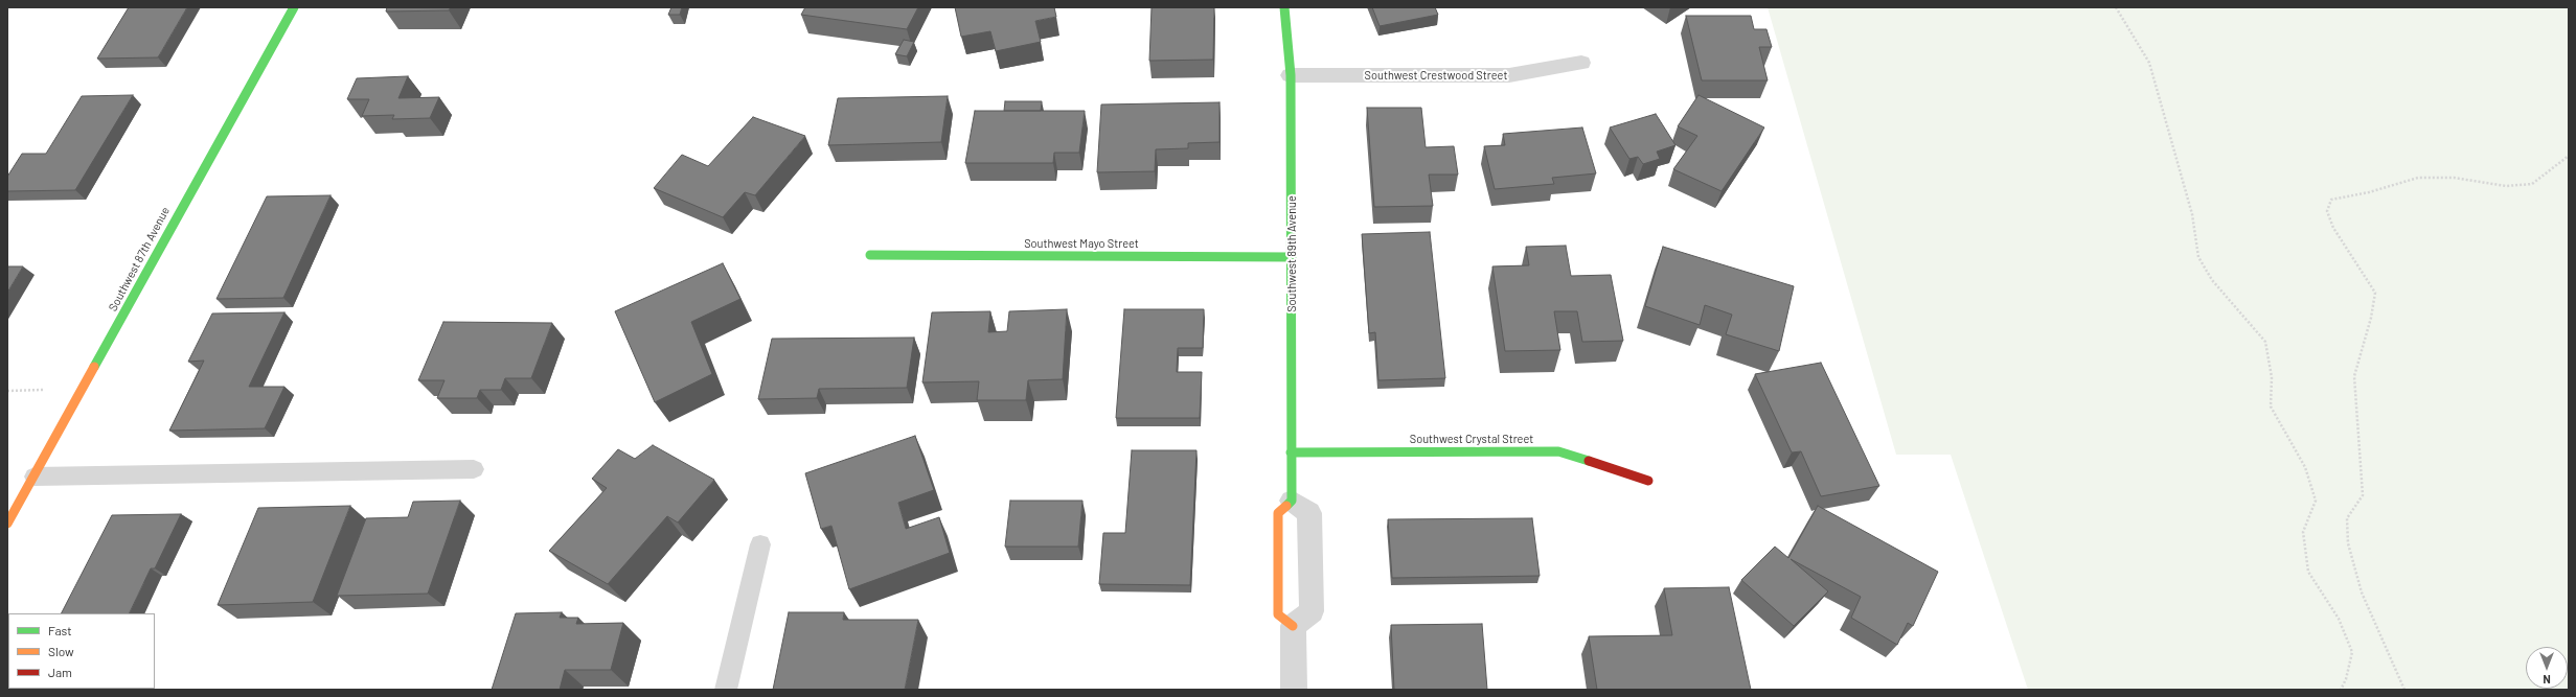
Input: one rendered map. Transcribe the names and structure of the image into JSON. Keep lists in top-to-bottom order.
{
  "streets": {
    "street": [
      "Southwest Crestwood Street",
      "Southwest Mayo Street",
      "Southwest 89th Avenue",
      "Southwest 87th Avenue",
      "Southwest Crystal Street"
    ]
  },
  "crossings": [
    ["Southwest Crestwood Street", "Southwest 89th Avenue"],
    ["Southwest Mayo Street", "Southwest 89th Avenue"],
    ["Southwest 89th Avenue", "Southwest Crystal Street"]
  ],
  "legend": ["Fast", "Slow", "Jam"],
  "north": "bottom"
}
